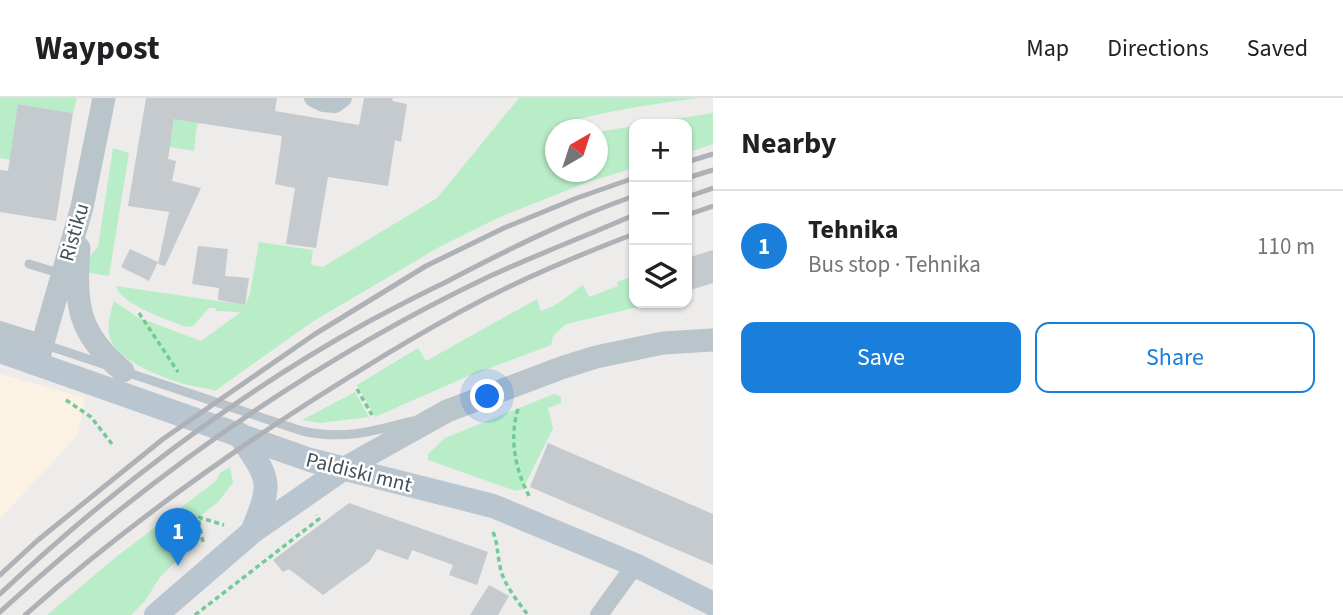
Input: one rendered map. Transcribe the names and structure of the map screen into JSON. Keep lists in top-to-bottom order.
{
  "streets": {
    "main road": ["Paldiski mnt"],
    "street": ["Ristiku"]
  },
  "crossings": [
    ["Ristiku", "Paldiski mnt"]
  ],
  "north": "top right",
  "page": {
    "header": "Waypost",
    "nav": ["Map", "Directions", "Saved"],
    "heading": "Nearby",
    "map_buttons": ["+", "−"],
    "list": [
      {
        "mark": "1",
        "name": "Tehnika",
        "note": "Bus stop · Tehnika",
        "value": "110 m"
      }
    ],
    "buttons": ["Save", "Share"],
    "pins": "1"
  }
}
